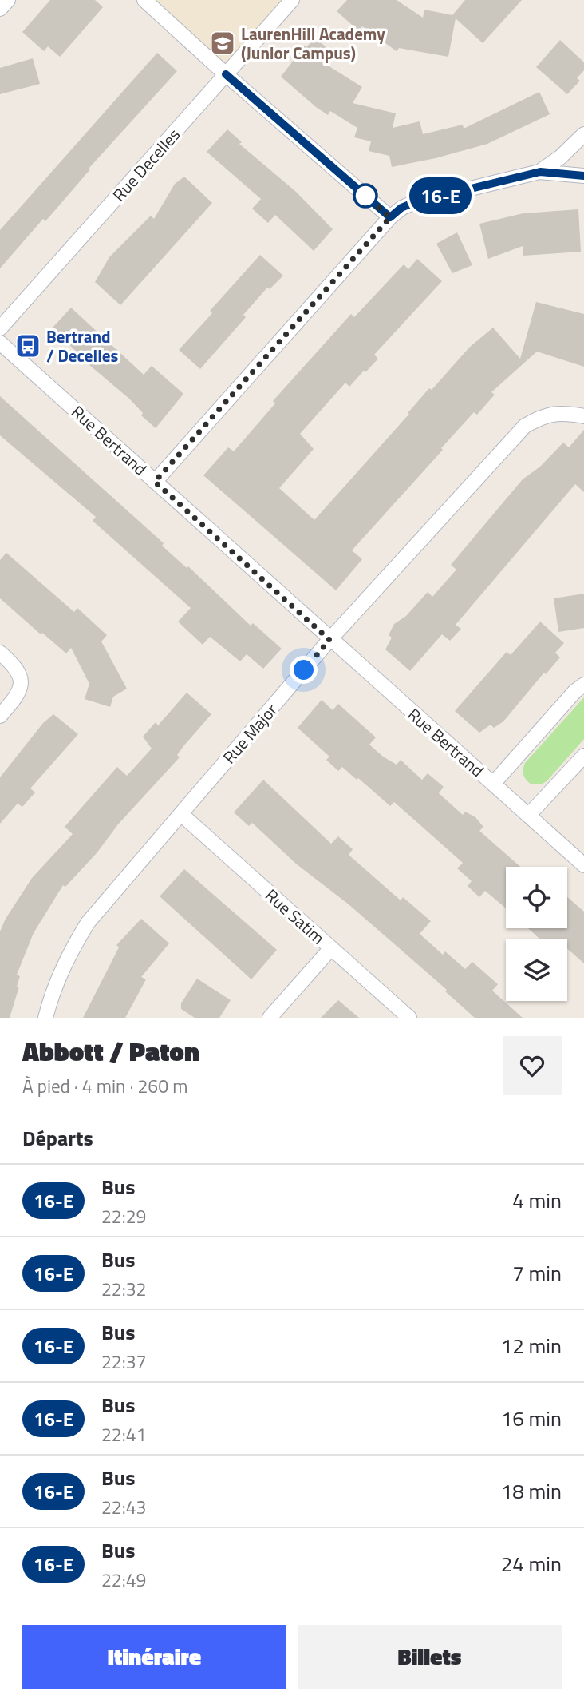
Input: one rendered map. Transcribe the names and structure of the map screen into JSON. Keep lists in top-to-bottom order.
{
  "streets": {
    "street": [
      "Rue Decelles",
      "Rue Bertrand",
      "Rue Major",
      "Rue Satim"
    ]
  },
  "crossings": [
    ["Rue Bertrand", "Rue Major"],
    ["Rue Major", "Rue Satim"]
  ],
  "places": {
    "school or university": ["LaurenHill Academy (Junior Campus)"],
    "bus stop": ["Bertrand / Decelles"]
  },
  "lines": ["bus line 16-E"],
  "page": {
    "on_map": "16-E",
    "heading": [
      ["Abbott / Paton", "À pied · 4 min · 260 m"],
      "Départs"
    ],
    "list": [
      {
        "mark": "16-E",
        "name": "Bus",
        "note": "22:29",
        "value": "4 min"
      },
      {
        "mark": "16-E",
        "name": "Bus",
        "note": "22:32",
        "value": "7 min"
      },
      {
        "mark": "16-E",
        "name": "Bus",
        "note": "22:37",
        "value": "12 min"
      },
      {
        "mark": "16-E",
        "name": "Bus",
        "note": "22:41",
        "value": "16 min"
      },
      {
        "mark": "16-E",
        "name": "Bus",
        "note": "22:43",
        "value": "18 min"
      },
      {
        "mark": "16-E",
        "name": "Bus",
        "note": "22:49",
        "value": "24 min"
      }
    ],
    "buttons": ["Itinéraire", "Billets"]
  }
}
